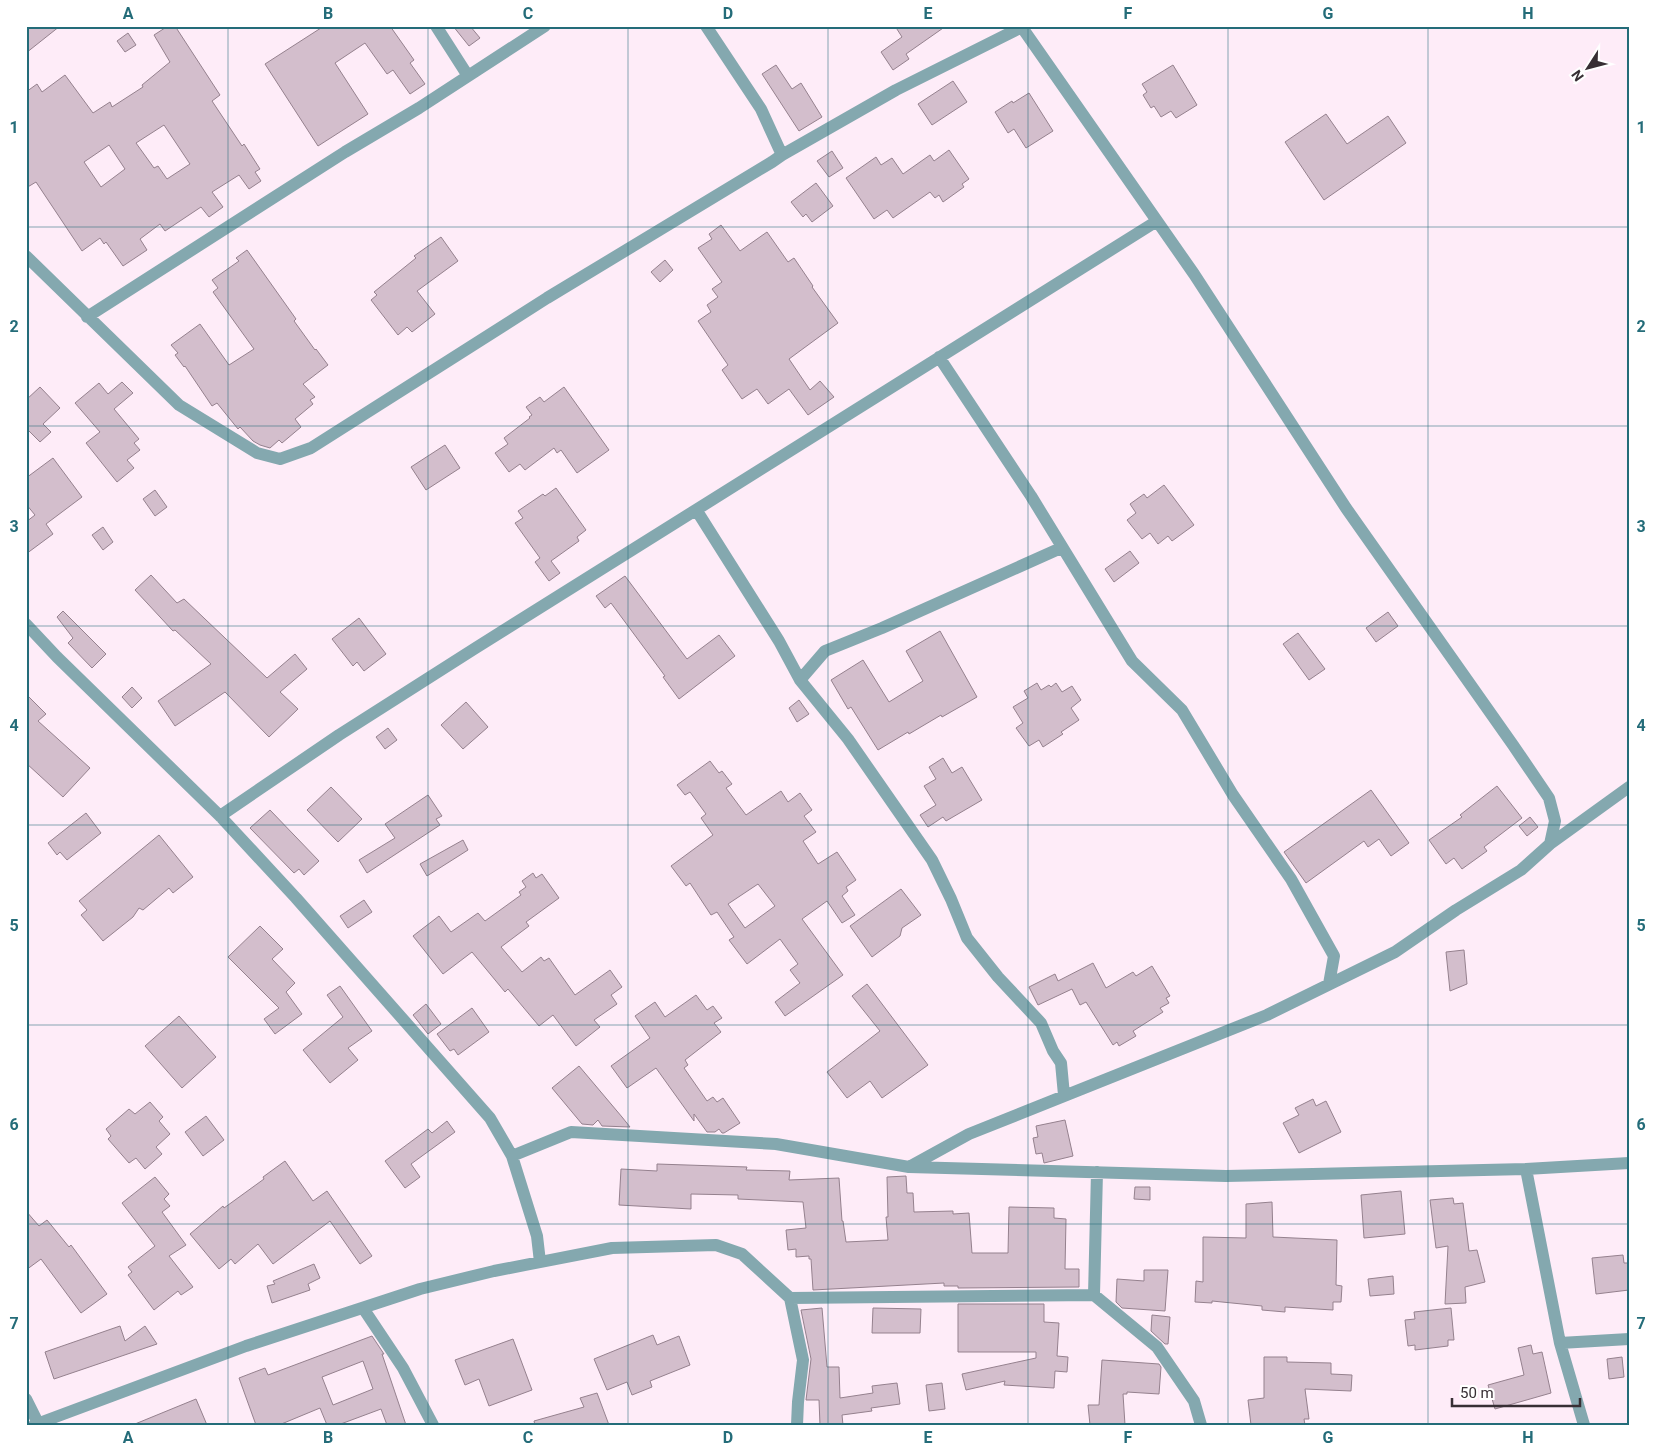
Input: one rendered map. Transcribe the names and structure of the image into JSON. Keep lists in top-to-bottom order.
{
  "scale_bar": "50 m",
  "north": "bottom left",
  "grid": {
    "columns": [
      "A",
      "B",
      "C",
      "D",
      "E",
      "F",
      "G",
      "H"
    ],
    "rows": [
      "1",
      "2",
      "3",
      "4",
      "5",
      "6",
      "7"
    ]
  }
}
